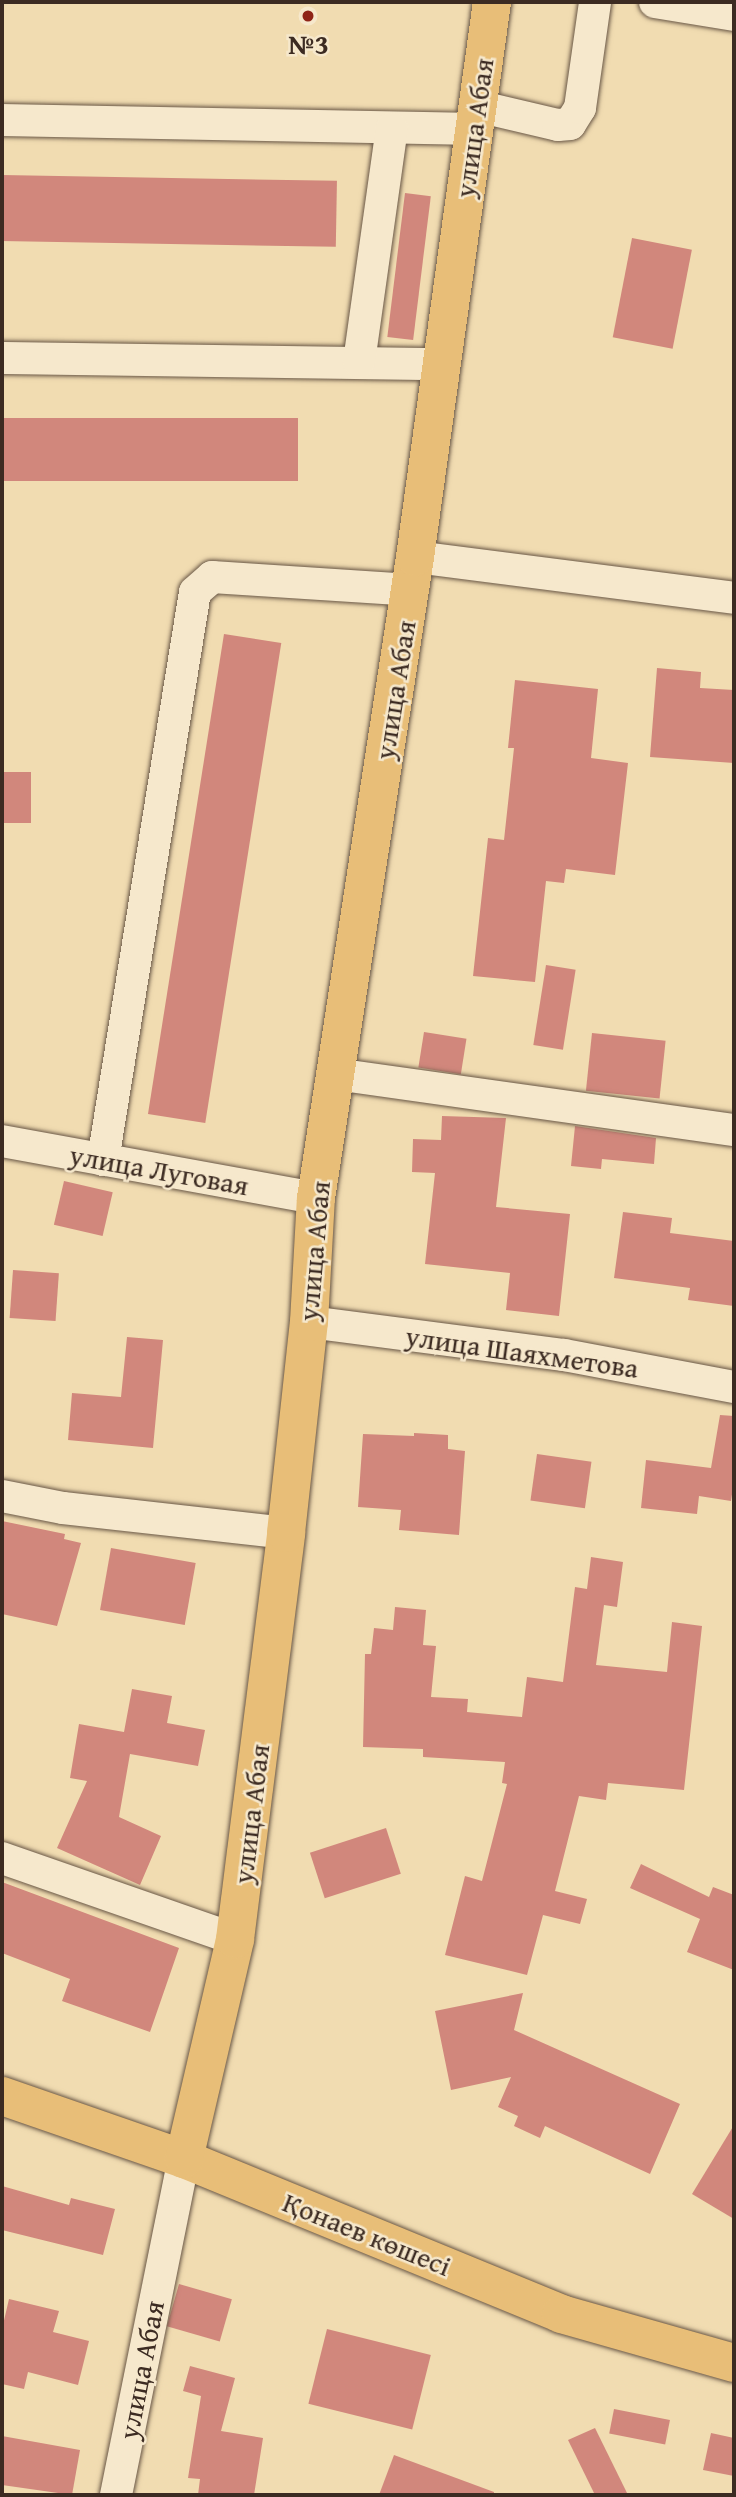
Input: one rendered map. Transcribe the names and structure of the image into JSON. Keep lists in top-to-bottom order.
{
  "streets": {
    "main road": ["улица Абая", "Қонаев көшесі"],
    "street": ["улица Луговая", "улица Шаяхметова"]
  },
  "crossings": [
    ["улица Абая", "улица Луговая"],
    ["улица Абая", "улица Шаяхметова"],
    ["улица Абая", "Қонаев көшесі"]
  ],
  "places": ["№3"]
}
